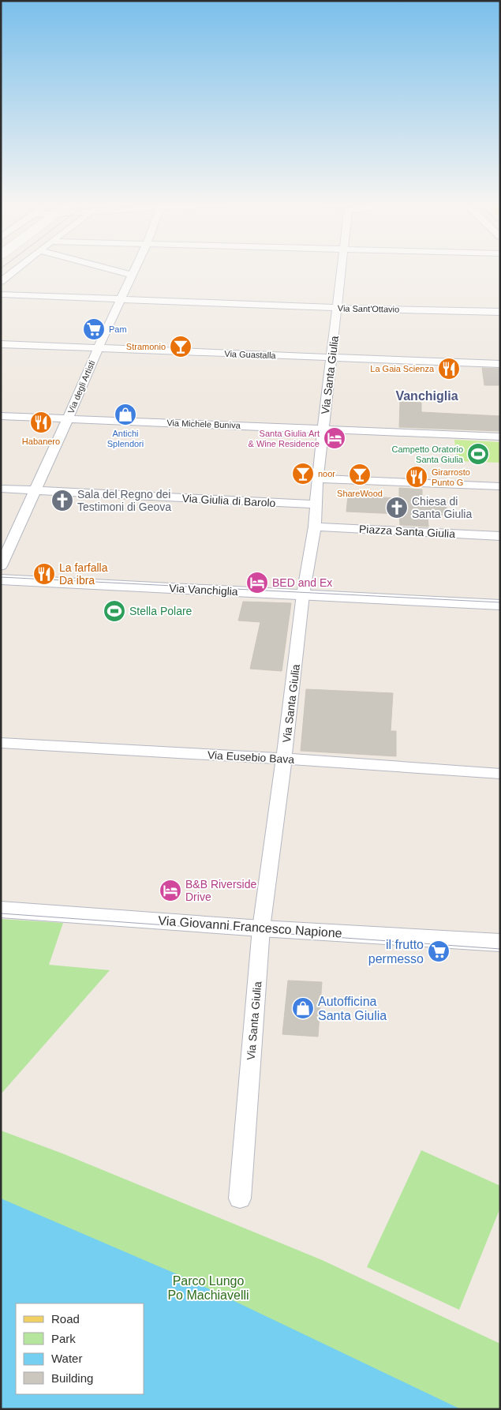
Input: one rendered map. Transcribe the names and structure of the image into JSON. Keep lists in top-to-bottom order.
{
  "streets": {
    "street": [
      "Via Sant'Ottavio",
      "Via Guastalla",
      "Via Santa Giulia",
      "Via degli Artisti",
      "Via Michele Buniva",
      "Via Giulia di Barolo",
      "Piazza Santa Giulia",
      "Via Vanchiglia",
      "Via Eusebio Bava",
      "Via Giovanni Francesco Napione"
    ]
  },
  "crossings": [
    ["Via Sant'Ottavio", "Via Santa Giulia"],
    ["Via Sant'Ottavio", "Via degli Artisti"],
    ["Via Guastalla", "Via Santa Giulia"],
    ["Via Guastalla", "Via degli Artisti"],
    ["Via Santa Giulia", "Via Michele Buniva"],
    ["Via Santa Giulia", "Via Giulia di Barolo"],
    ["Via Santa Giulia", "Piazza Santa Giulia"],
    ["Via Santa Giulia", "Via Vanchiglia"],
    ["Via Santa Giulia", "Via Eusebio Bava"],
    ["Via Santa Giulia", "Via Giovanni Francesco Napione"],
    ["Via degli Artisti", "Via Michele Buniva"],
    ["Via degli Artisti", "Via Giulia di Barolo"]
  ],
  "districts": ["Vanchiglia"],
  "parks": ["Parco Lungo Po Machiavelli"],
  "places": {
    "supermarket": ["Pam", "il frutto permesso"],
    "bar": ["Stramonio", "noor", "ShareWood"],
    "restaurant": [
      "La Gaia Scienza",
      "Habanero",
      "Girarrosto Punto G",
      "La farfalla Da ibra"
    ],
    "shop": ["Antichi Splendori", "Autofficina Santa Giulia"],
    "hotel": ["Santa Giulia Art & Wine Residence", "BED and Ex", "B&B Riverside Drive"],
    "sports": ["Campetto Oratorio Santa Giulia", "Stella Polare"],
    "church": ["Sala del Regno dei Testimoni di Geova", "Chiesa di Santa Giulia"]
  },
  "legend": [
    "Road",
    "Park",
    "Water",
    "Building"
  ]
}
